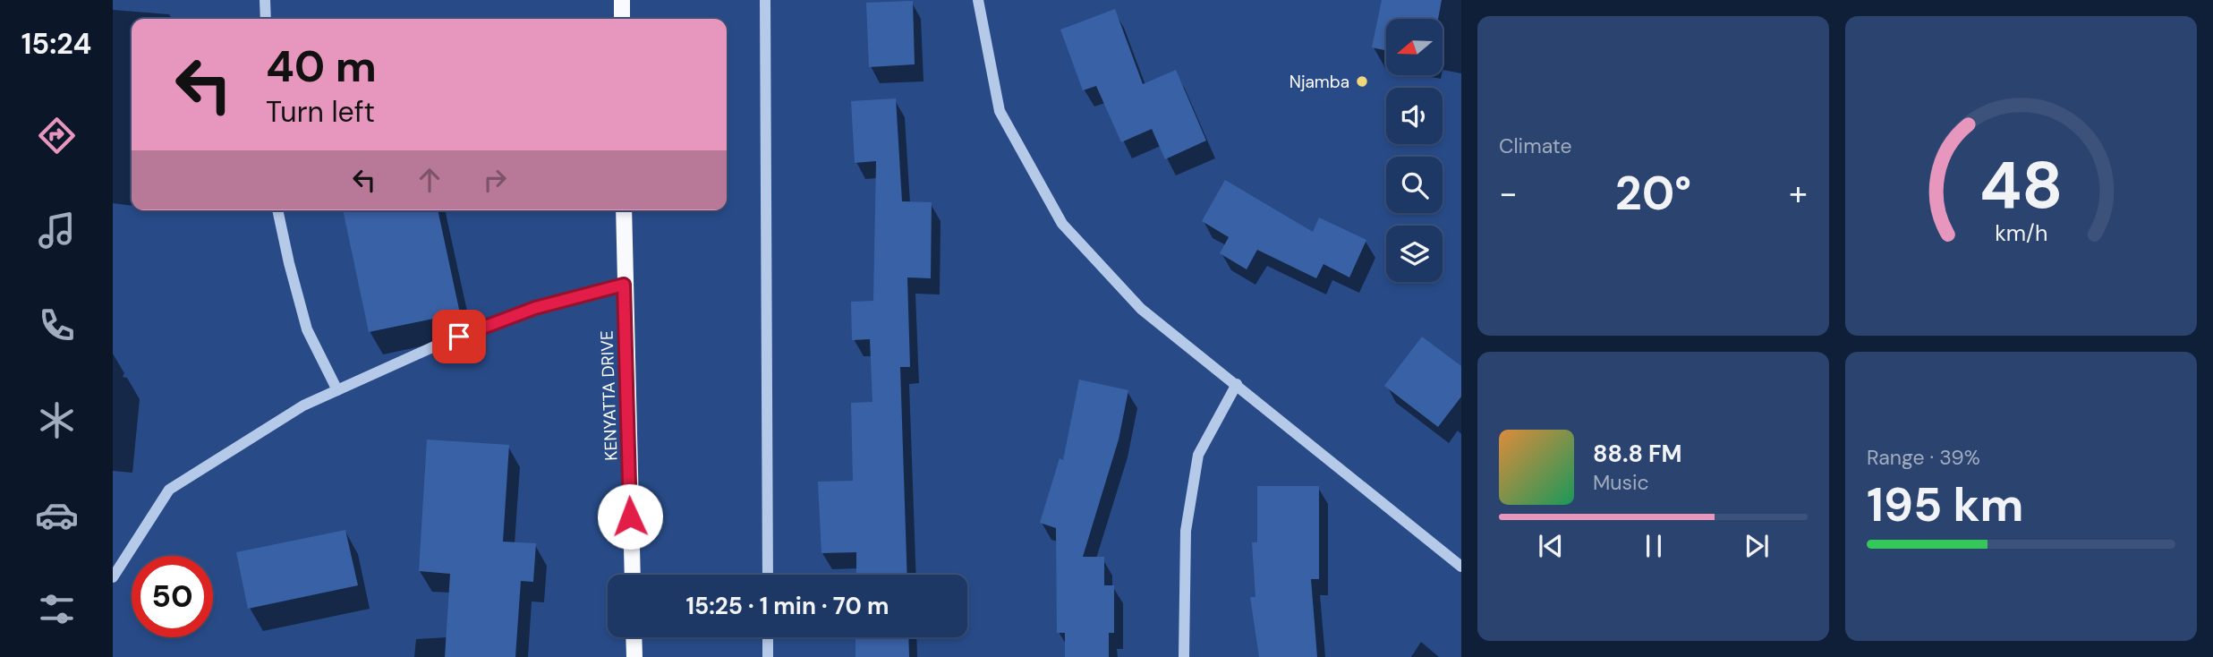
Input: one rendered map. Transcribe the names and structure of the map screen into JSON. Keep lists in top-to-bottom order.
{
  "streets": {
    "main road": ["KENYATTA DRIVE"]
  },
  "places": ["Njamba"],
  "north": "left",
  "page": {
    "tabs": "15:24",
    "tile": [
      "Climate",
      ["Range · 39%", "195 km"]
    ],
    "turn": ["40 m", "Turn left"],
    "heat": ["−", "20°", "+"],
    "song": ["88.8 FM", "Music"],
    "limit": "50",
    "trip": "15:25 · 1 min · 70 m",
    "gauge": ["48", "km/h"]
  }
}
